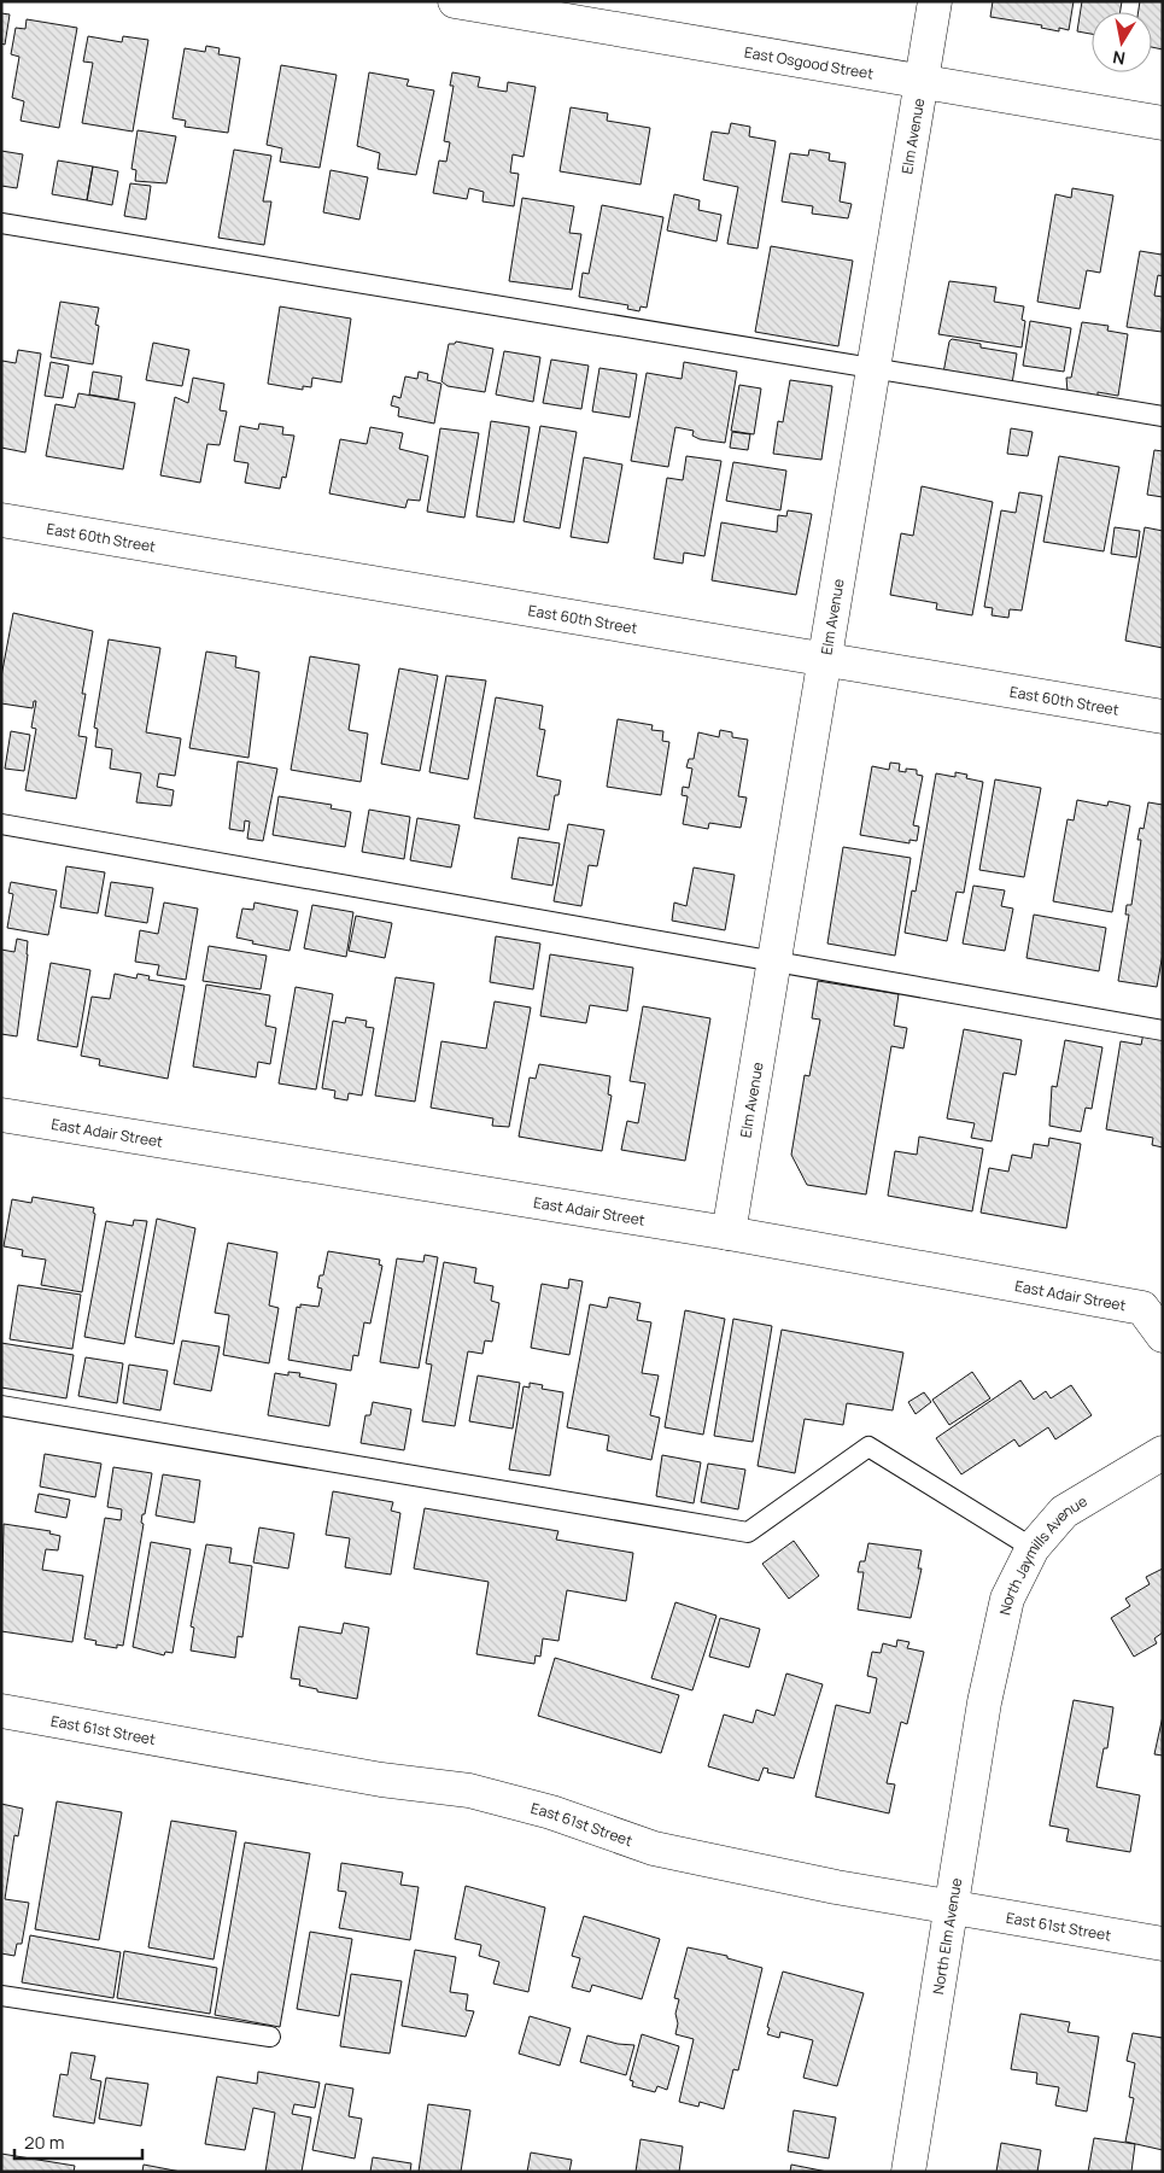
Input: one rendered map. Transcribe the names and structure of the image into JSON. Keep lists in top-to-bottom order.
{
  "streets": {
    "street": [
      "East Osgood Street",
      "Elm Avenue",
      "East 60th Street",
      "East Adair Street",
      "North Jaymills Avenue",
      "East 61st Street",
      "North Elm Avenue"
    ]
  },
  "crossings": [
    ["East Osgood Street", "Elm Avenue"],
    ["Elm Avenue", "East 60th Street"],
    ["Elm Avenue", "East Adair Street"],
    ["North Jaymills Avenue", "North Elm Avenue"],
    ["East 61st Street", "North Elm Avenue"]
  ],
  "scale_bar": "20 m",
  "north": "bottom"
}
